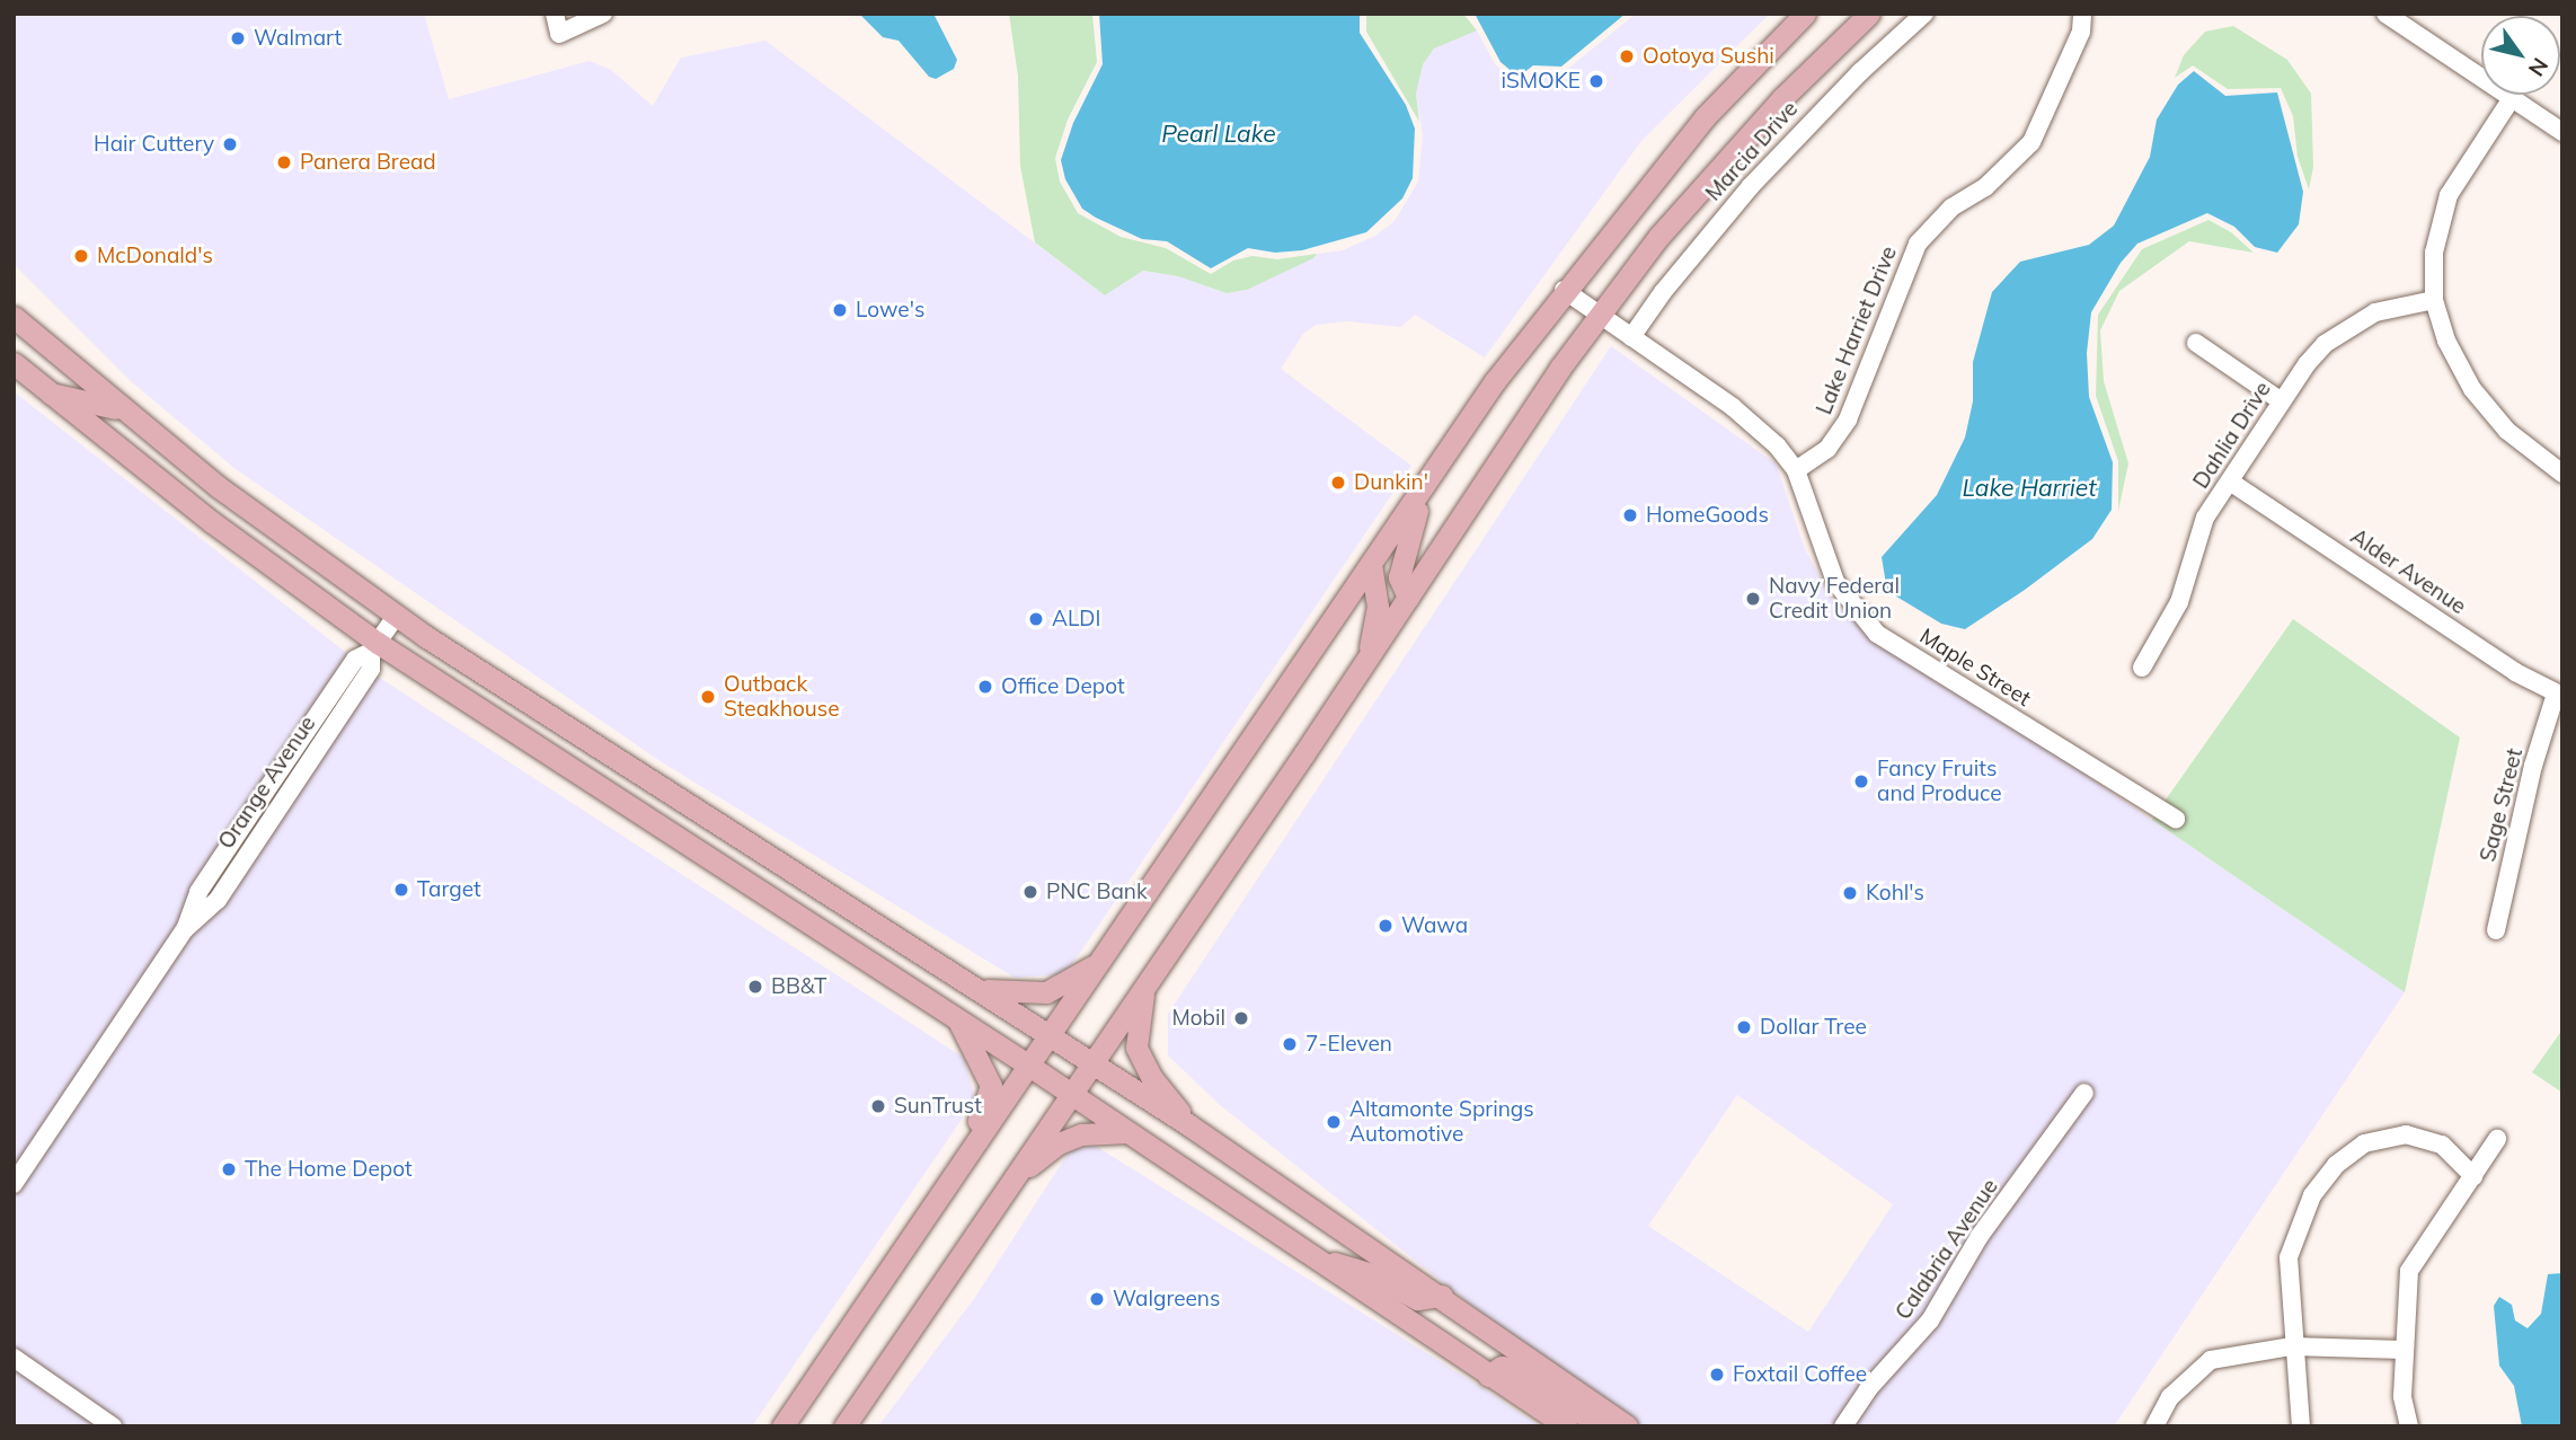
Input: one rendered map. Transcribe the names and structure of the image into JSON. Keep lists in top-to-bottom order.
{
  "streets": {
    "street": [
      "Marcia Drive",
      "Lake Harriet Drive",
      "Dahlia Drive",
      "Alder Avenue",
      "Maple Street",
      "Orange Avenue",
      "Sage Street",
      "Calabria Avenue"
    ]
  },
  "crossings": [
    ["Marcia Drive", "Maple Street"],
    ["Lake Harriet Drive", "Maple Street"],
    ["Dahlia Drive", "Alder Avenue"],
    ["Alder Avenue", "Sage Street"]
  ],
  "water": ["Pearl Lake", "Lake Harriet"],
  "places": [
    "Walmart",
    "Ootoya Sushi",
    "iSMOKE",
    "Hair Cuttery",
    "Panera Bread",
    "McDonald's",
    "Lowe's",
    "Dunkin'",
    "HomeGoods",
    "Navy Federal Credit Union",
    "ALDI",
    "Office Depot",
    "Outback Steakhouse",
    "Fancy Fruits and Produce",
    "Target",
    "PNC Bank",
    "Kohl's",
    "Wawa",
    "BB&T",
    "Mobil",
    "Dollar Tree",
    "7-Eleven",
    "SunTrust",
    "Altamonte Springs Automotive",
    "The Home Depot",
    "Walgreens",
    "Foxtail Coffee"
  ],
  "north": "bottom right"
}
